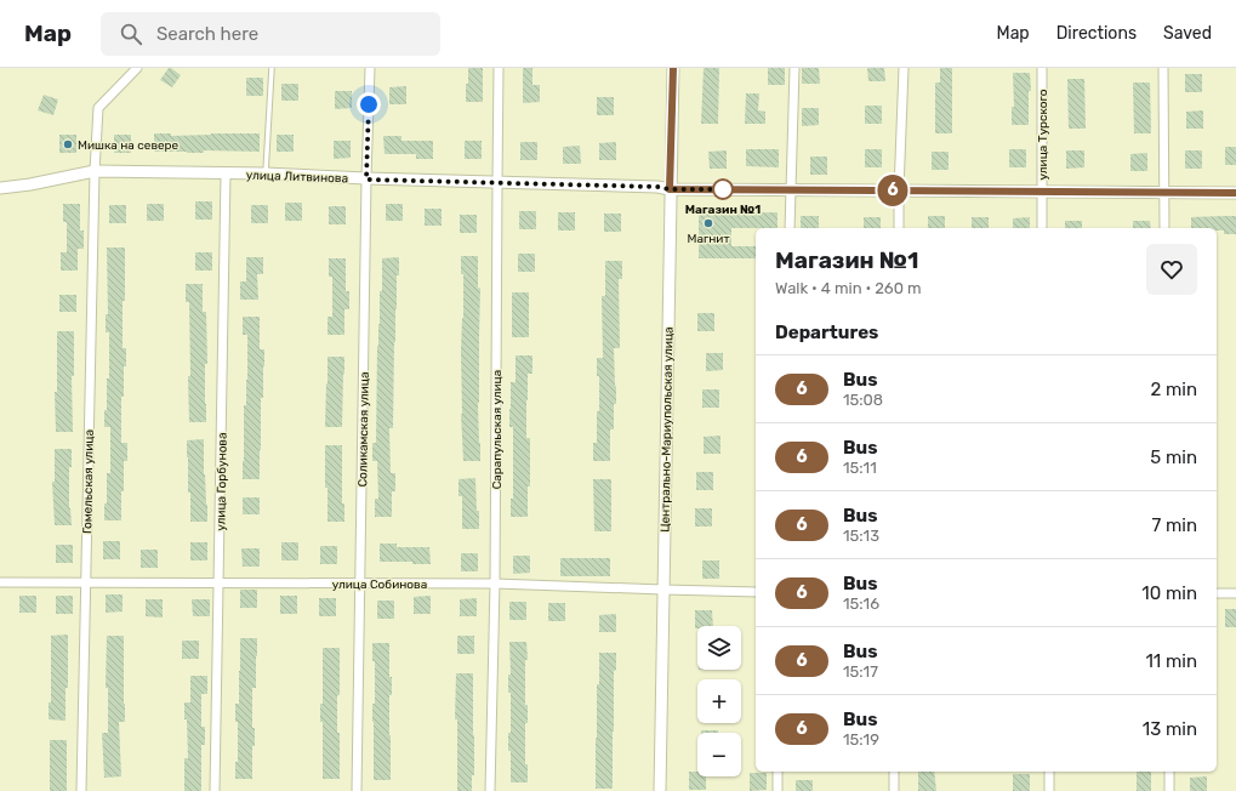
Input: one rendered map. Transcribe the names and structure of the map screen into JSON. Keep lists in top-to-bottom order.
{
  "streets": {
    "street": [
      "улица Турского",
      "улица Литвинова",
      "Соликамская улица",
      "Сарапульская улица",
      "Центрально-Мариупольская улица",
      "Гомельская улица",
      "улица Горбунова",
      "улица Собинова"
    ]
  },
  "crossings": [
    ["улица Турского", "улица Литвинова"],
    ["улица Литвинова", "Соликамская улица"],
    ["улица Литвинова", "Сарапульская улица"],
    ["улица Литвинова", "Центрально-Мариупольская улица"],
    ["улица Литвинова", "Гомельская улица"],
    ["улица Литвинова", "улица Горбунова"],
    ["Соликамская улица", "улица Собинова"],
    ["Сарапульская улица", "улица Собинова"],
    ["Центрально-Мариупольская улица", "улица Собинова"],
    ["Гомельская улица", "улица Собинова"],
    ["улица Горбунова", "улица Собинова"]
  ],
  "places": ["Мишка на севере", "Магазин №1", "Магнит"],
  "lines": ["bus line 6"],
  "page": {
    "header": "Map",
    "search": "Search here",
    "nav": ["Map", "Directions", "Saved"],
    "on_map": "6",
    "heading": [
      ["Магазин №1", "Walk · 4 min · 260 m"],
      "Departures"
    ],
    "list": [
      {
        "mark": "6",
        "name": "Bus",
        "note": "15:08",
        "value": "2 min"
      },
      {
        "mark": "6",
        "name": "Bus",
        "note": "15:11",
        "value": "5 min"
      },
      {
        "mark": "6",
        "name": "Bus",
        "note": "15:13",
        "value": "7 min"
      },
      {
        "mark": "6",
        "name": "Bus",
        "note": "15:16",
        "value": "10 min"
      },
      {
        "mark": "6",
        "name": "Bus",
        "note": "15:17",
        "value": "11 min"
      },
      {
        "mark": "6",
        "name": "Bus",
        "note": "15:19",
        "value": "13 min"
      }
    ],
    "map_buttons": ["+", "−"]
  }
}
